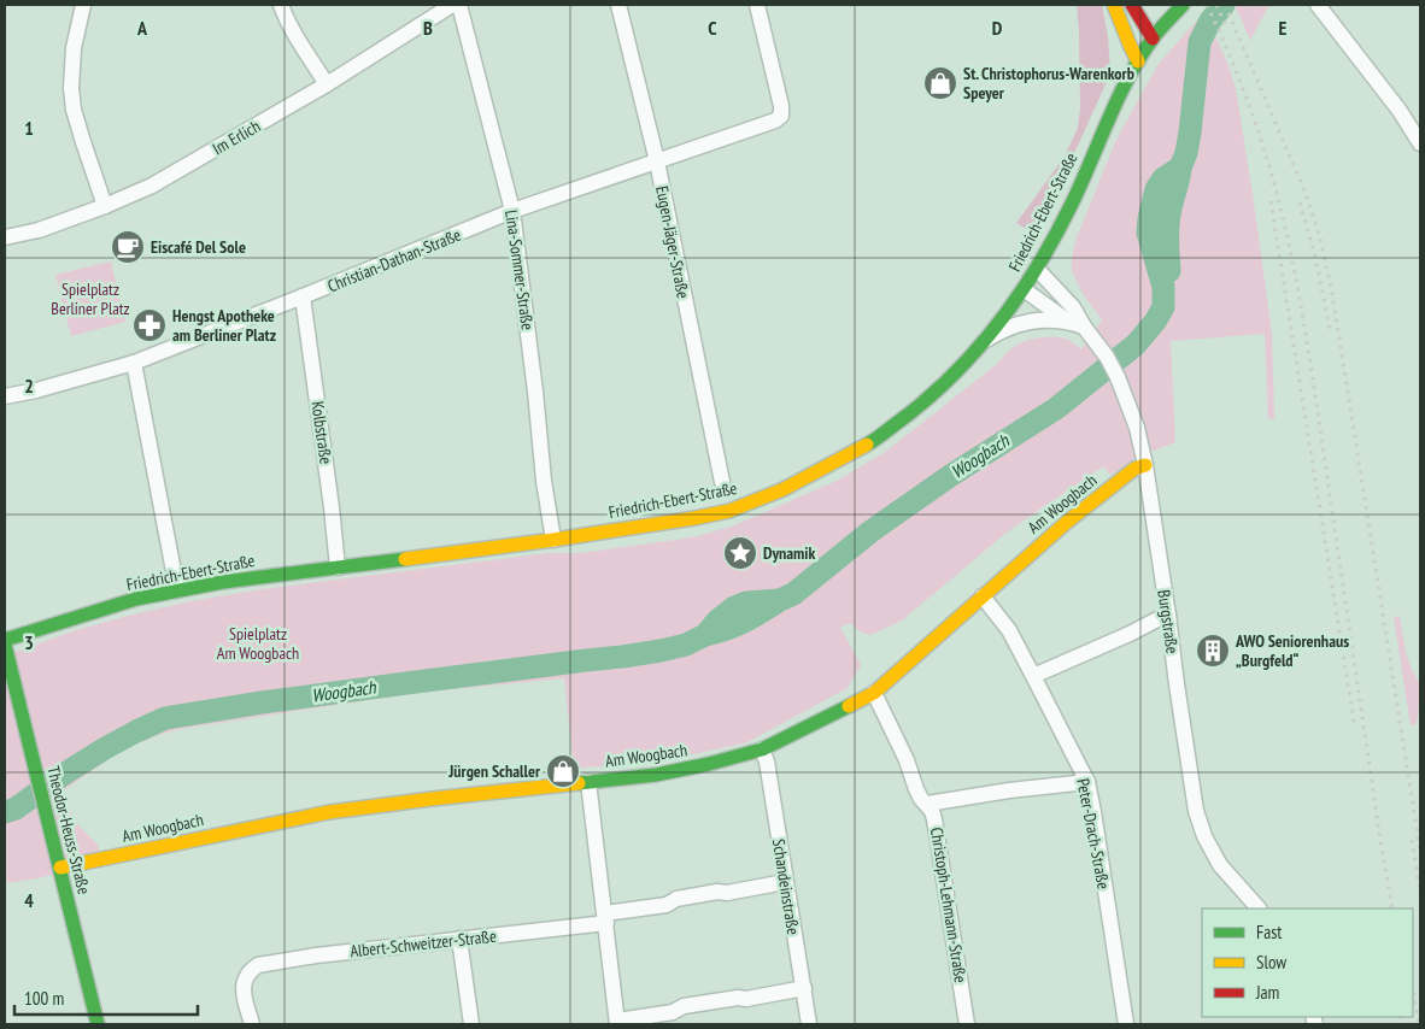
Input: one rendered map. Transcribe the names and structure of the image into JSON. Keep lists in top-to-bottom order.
{
  "streets": {
    "main road": ["Friedrich-Ebert-Straße", "Am Woogbach", "Theodor-Heuss-Straße"],
    "street": [
      "Im Erlich",
      "Eugen-Jäger-Straße",
      "Christian-Dathan-Straße",
      "Lina-Sommer-Straße",
      "Kolbstraße",
      "Burgstraße",
      "Peter-Drach-Straße",
      "Schandeinstraße",
      "Christoph-Lehmann-Straße",
      "Albert-Schweitzer-Straße"
    ]
  },
  "crossings": [
    ["Friedrich-Ebert-Straße", "Lina-Sommer-Straße"],
    ["Friedrich-Ebert-Straße", "Kolbstraße"],
    ["Friedrich-Ebert-Straße", "Burgstraße"],
    ["Eugen-Jäger-Straße", "Christian-Dathan-Straße"],
    ["Christian-Dathan-Straße", "Lina-Sommer-Straße"],
    ["Christian-Dathan-Straße", "Kolbstraße"],
    ["Am Woogbach", "Burgstraße"],
    ["Am Woogbach", "Theodor-Heuss-Straße"],
    ["Am Woogbach", "Peter-Drach-Straße"],
    ["Am Woogbach", "Schandeinstraße"],
    ["Am Woogbach", "Christoph-Lehmann-Straße"],
    ["Schandeinstraße", "Albert-Schweitzer-Straße"]
  ],
  "water": ["Woogbach"],
  "parks": ["Spielplatz Berliner Platz", "Spielplatz Am Woogbach"],
  "places": {
    "shop": ["St. Christophorus-Warenkorb Speyer", "Jürgen Schaller"],
    "cafe": ["Eiscafé Del Sole"],
    "pharmacy": ["Hengst Apotheke am Berliner Platz"],
    "place": ["Dynamik"],
    "building": ["AWO Seniorenhaus „Burgfeld“"]
  },
  "legend": ["Fast", "Slow", "Jam"],
  "scale_bar": "100 m",
  "grid": {
    "columns": [
      "A",
      "B",
      "C",
      "D",
      "E"
    ],
    "rows": [
      "1",
      "2",
      "3",
      "4"
    ]
  }
}
